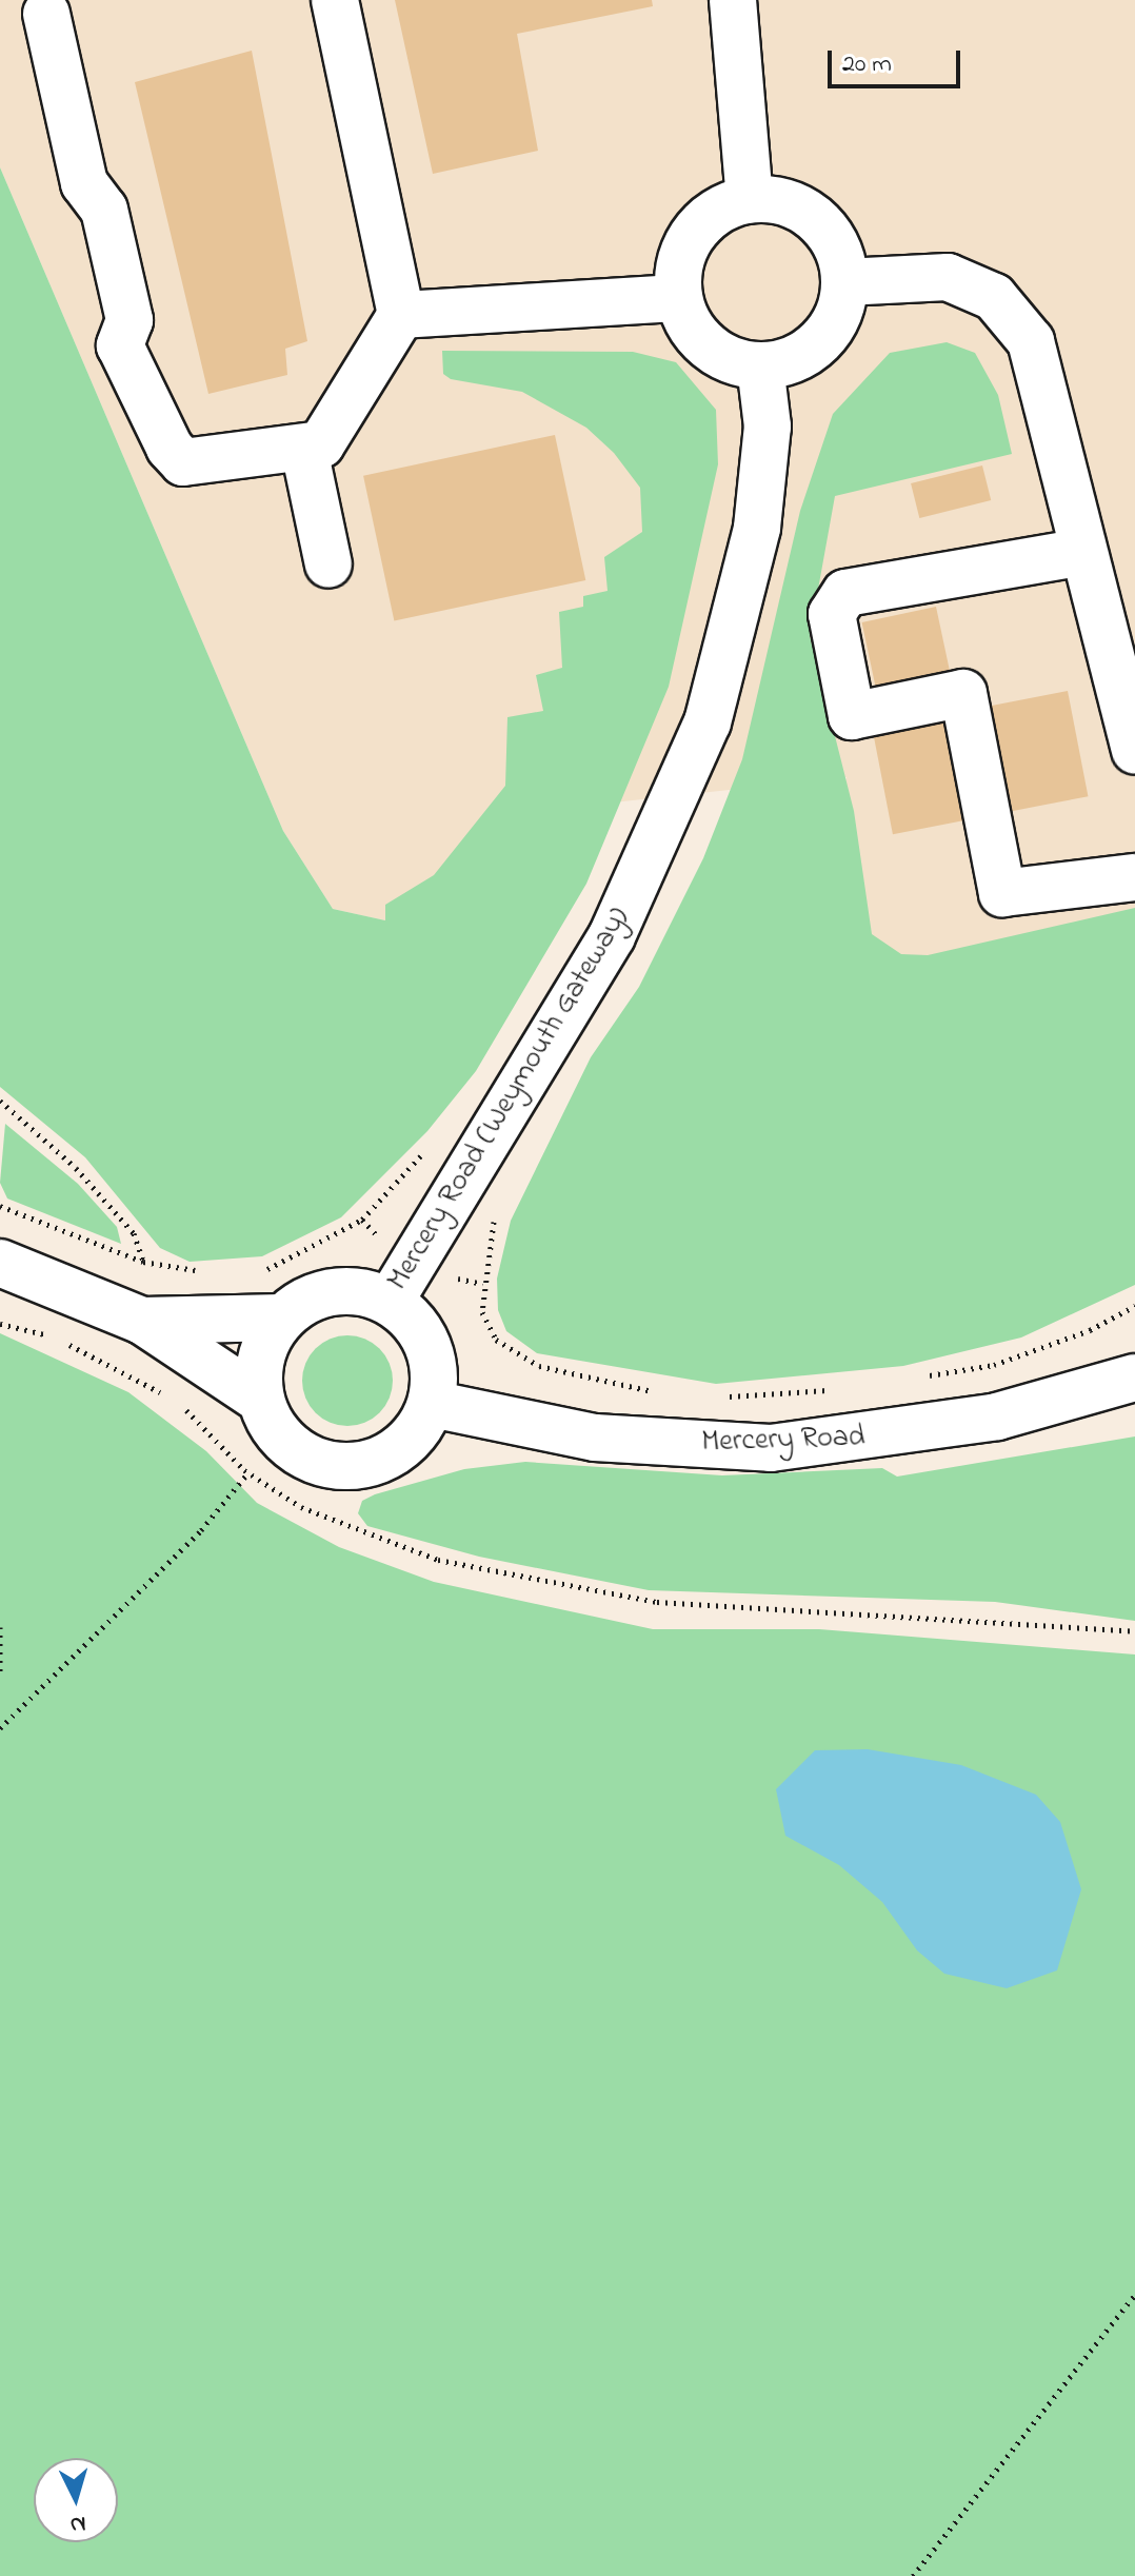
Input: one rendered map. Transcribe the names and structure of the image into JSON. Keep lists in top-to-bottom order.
{
  "streets": {
    "street": ["Mercery Road (Weymouth Gateway)", "Mercery Road"]
  },
  "crossings": [
    ["Mercery Road (Weymouth Gateway)", "Mercery Road"]
  ],
  "scale_bar": "20 m",
  "north": "bottom"
}
